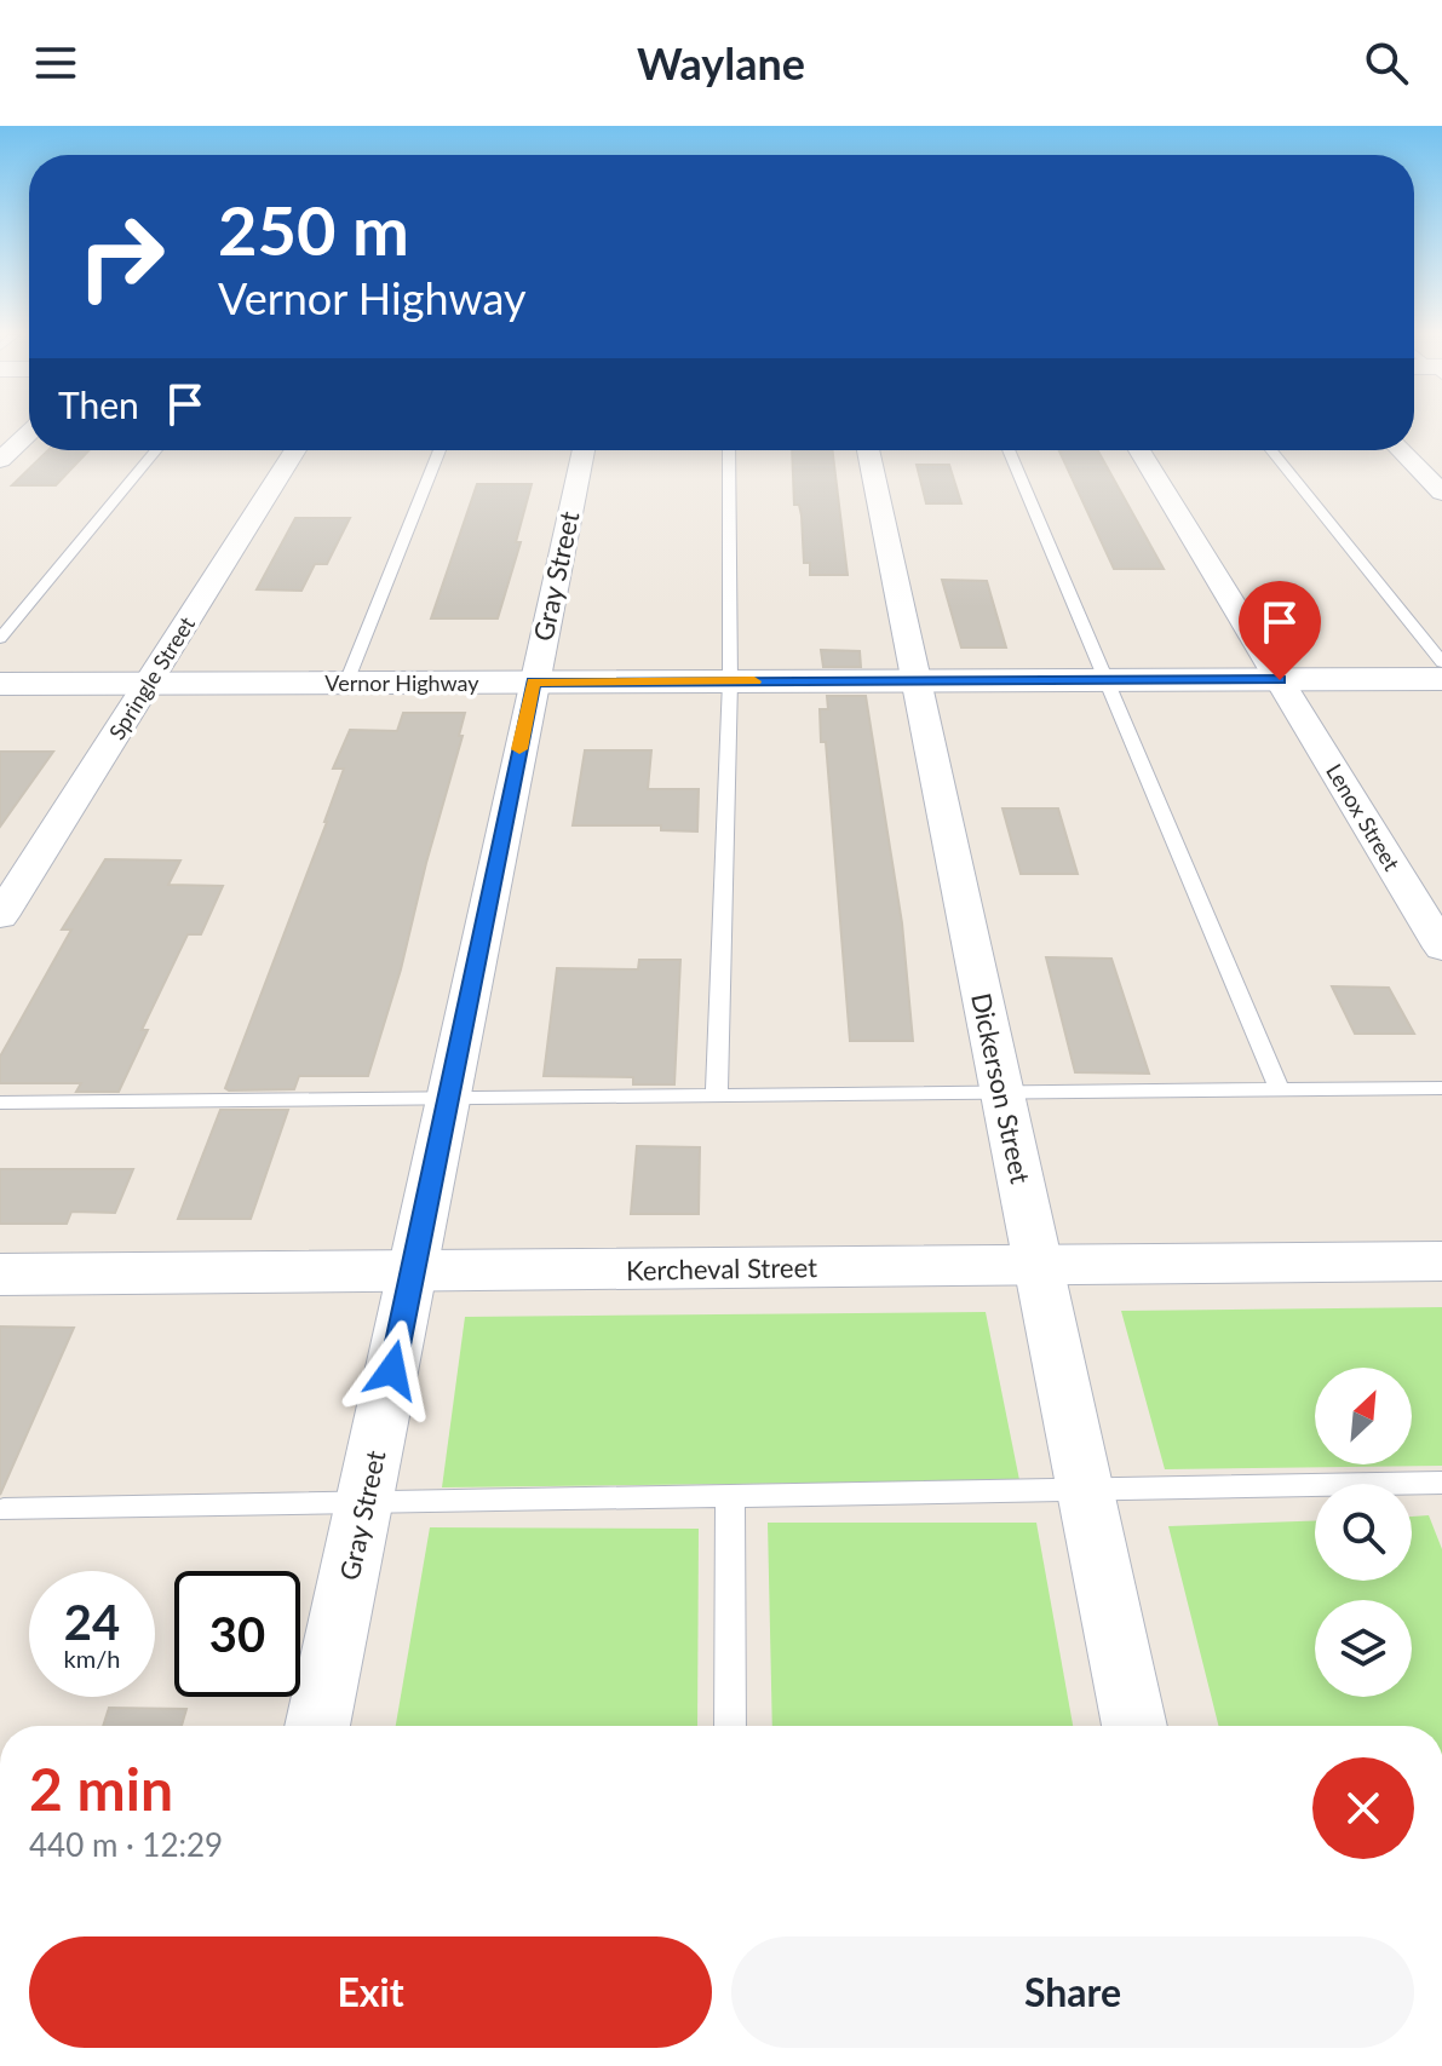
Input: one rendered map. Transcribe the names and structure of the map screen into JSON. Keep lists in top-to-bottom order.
{
  "streets": {
    "street": [
      "Gray Street",
      "Springle Street",
      "Vernor Highway",
      "Lenox Street",
      "Dickerson Street",
      "Kercheval Street"
    ]
  },
  "crossings": [
    ["Gray Street", "Vernor Highway"],
    ["Gray Street", "Kercheval Street"],
    ["Springle Street", "Vernor Highway"],
    ["Vernor Highway", "Lenox Street"],
    ["Vernor Highway", "Dickerson Street"],
    ["Dickerson Street", "Kercheval Street"]
  ],
  "north": "top right",
  "page": {
    "header": "Waylane",
    "turn": ["250 m", "Vernor Highway"],
    "then": "Then",
    "speed": "24 km/h",
    "limit": "30",
    "heading": ["2 min", "440 m · 12:29"],
    "buttons": ["Exit", "Share"]
  }
}
